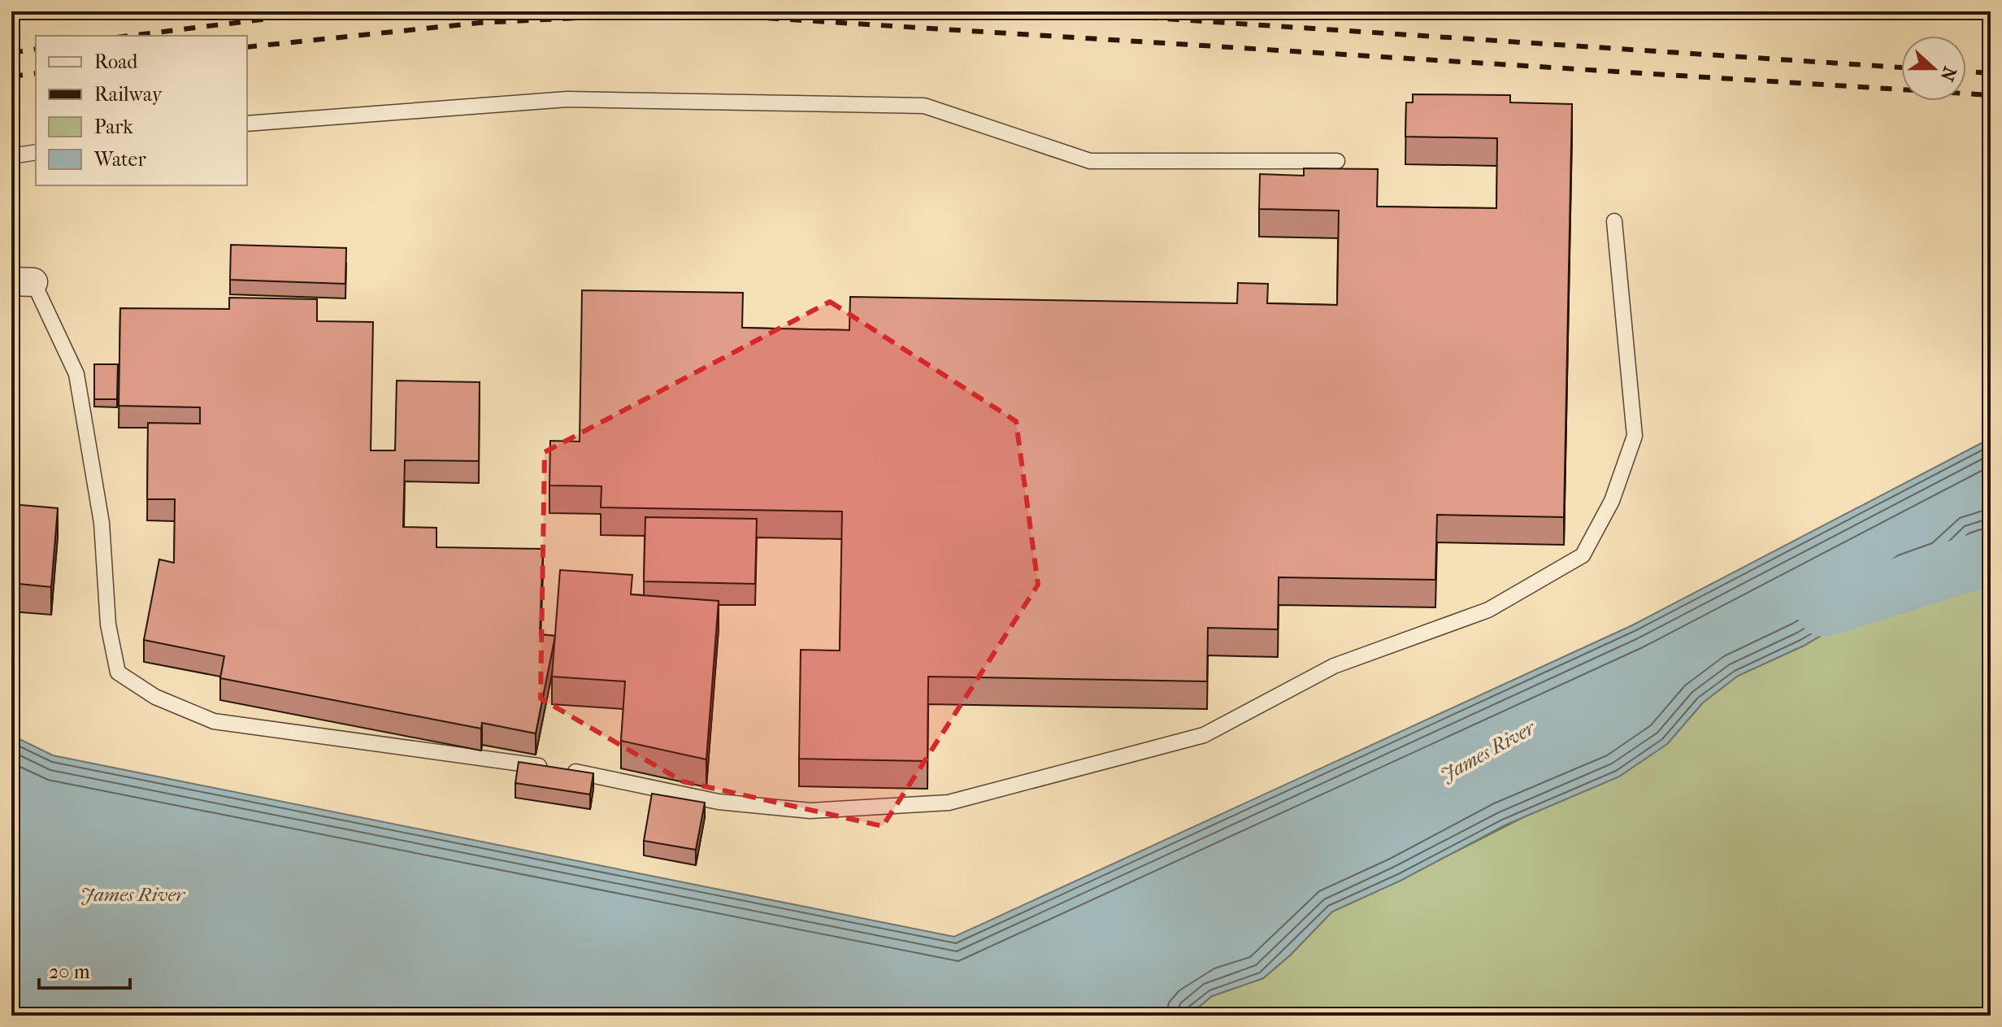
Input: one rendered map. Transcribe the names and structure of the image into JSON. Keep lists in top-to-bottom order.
{
  "water": ["James River"],
  "legend": [
    "Road",
    "Railway",
    "Park",
    "Water"
  ],
  "scale_bar": "20 m",
  "north": "right"
}
